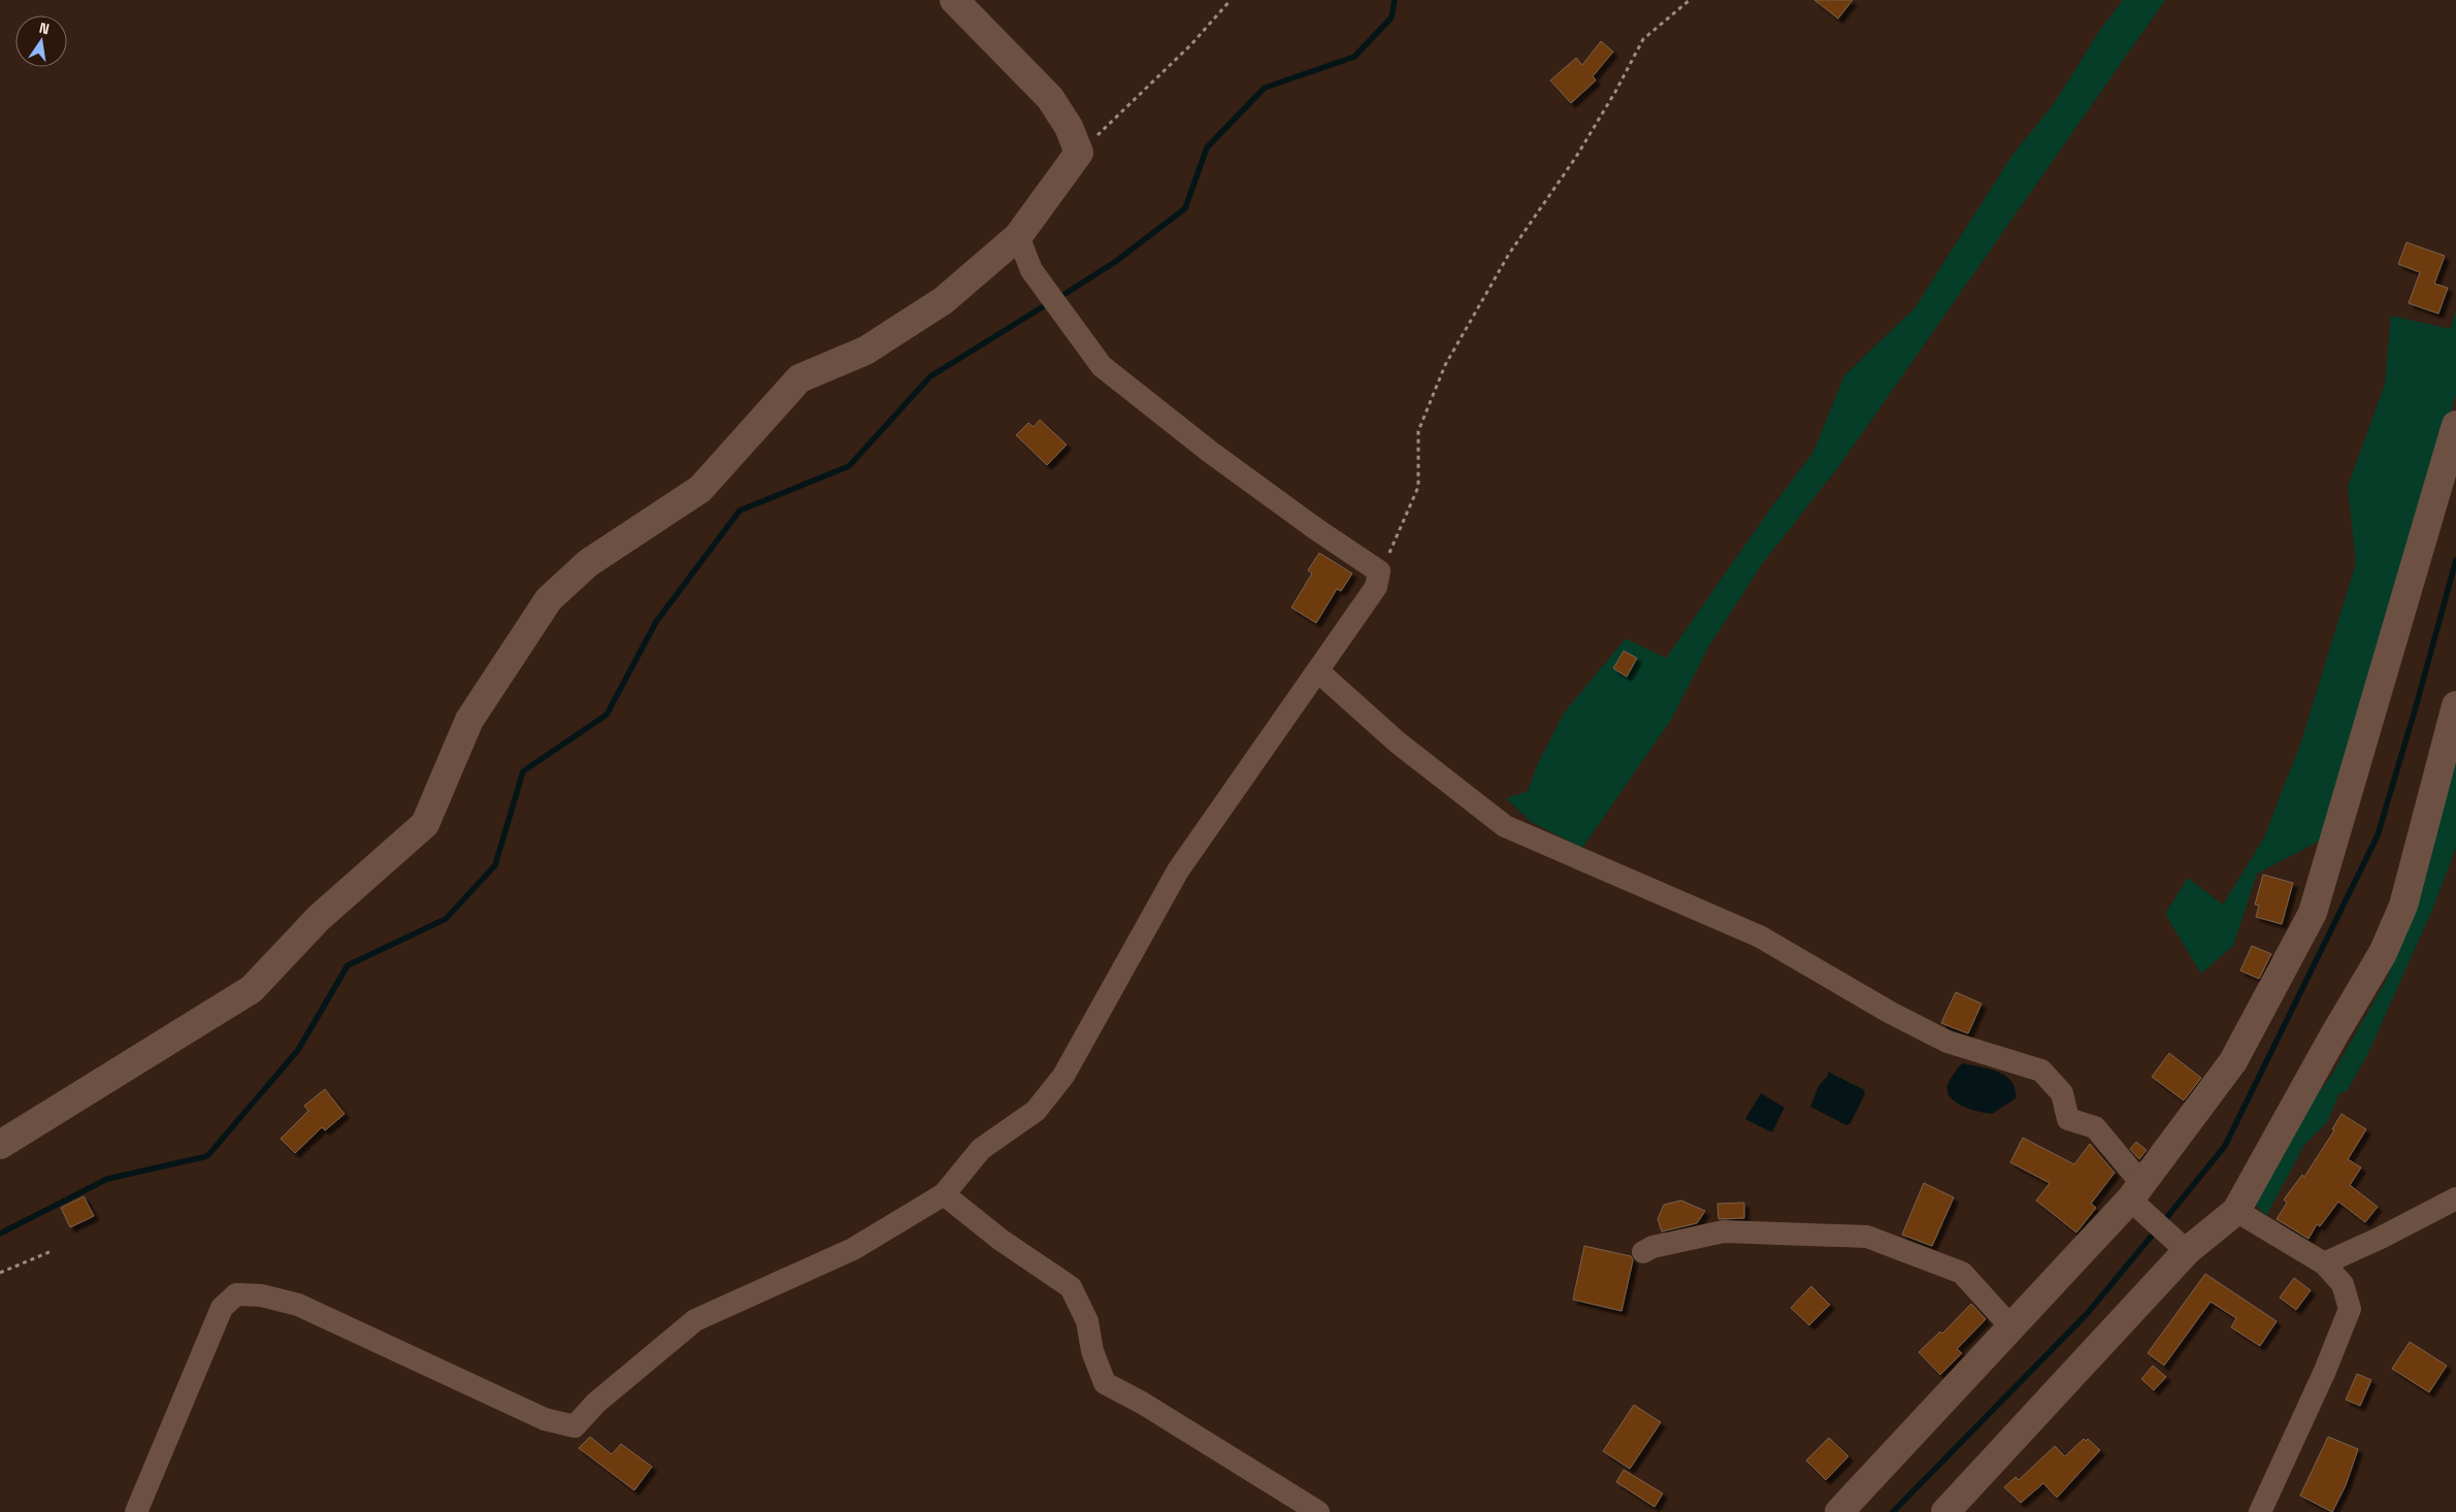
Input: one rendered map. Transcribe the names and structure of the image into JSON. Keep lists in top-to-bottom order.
{
  "north": "top"
}
